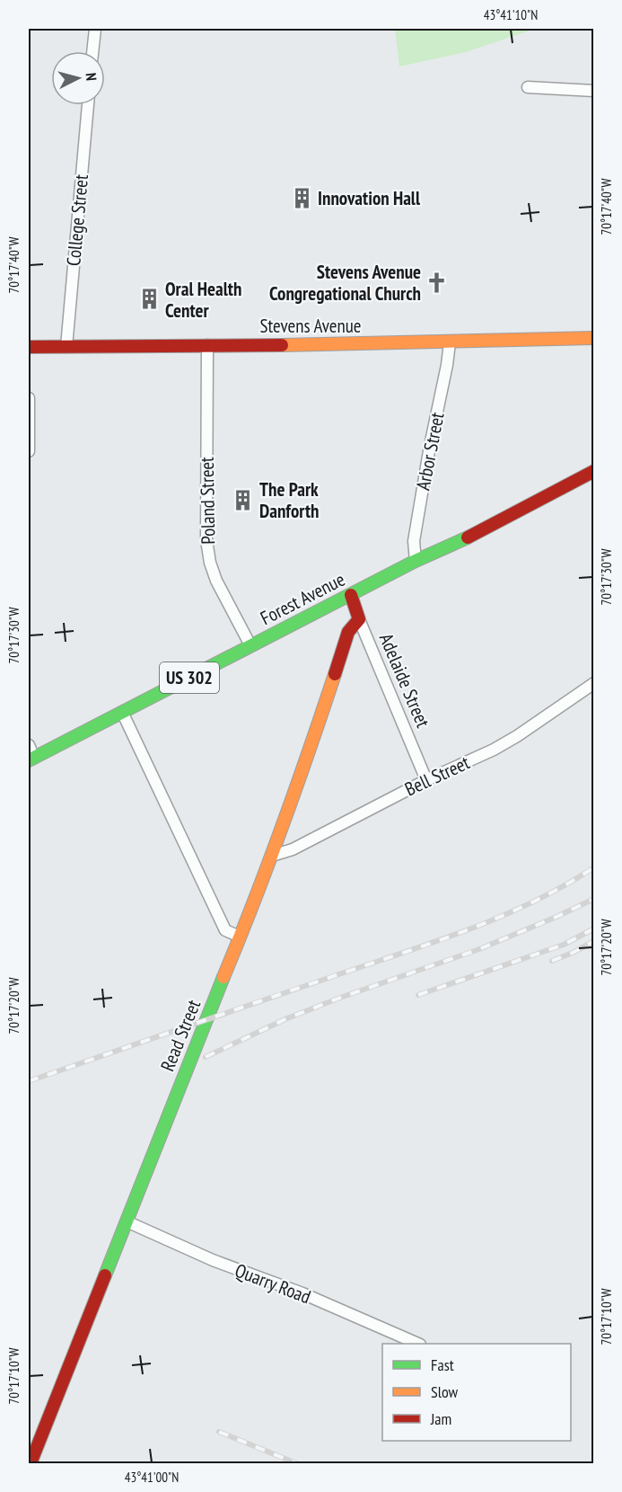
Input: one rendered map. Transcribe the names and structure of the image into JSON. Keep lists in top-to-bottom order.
{
  "streets": {
    "main road": [
      "Stevens Avenue",
      "Forest Avenue",
      "US 302",
      "Adelaide Street",
      "Read Street"
    ],
    "street": [
      "College Street",
      "Arbor Street",
      "Poland Street",
      "Bell Street",
      "Quarry Road"
    ]
  },
  "crossings": [
    ["College Street", "Stevens Avenue"],
    ["Stevens Avenue", "Arbor Street"],
    ["Stevens Avenue", "Poland Street"],
    ["Arbor Street", "Forest Avenue"],
    ["Poland Street", "Forest Avenue"],
    ["Forest Avenue", "Adelaide Street"],
    ["Adelaide Street", "Bell Street"],
    ["Adelaide Street", "Read Street"],
    ["Bell Street", "Read Street"],
    ["Read Street", "Quarry Road"]
  ],
  "places": {
    "building": ["Innovation Hall", "Oral Health Center", "The Park Danforth"],
    "church": ["Stevens Avenue Congregational Church"]
  },
  "legend": ["Fast", "Slow", "Jam"],
  "north": "right",
  "coordinates": [
    "43°41'10\"N",
    "70°17'40\"W",
    "70°17'30\"W",
    "70°17'20\"W",
    "70°17'10\"W",
    "43°41'00\"N"
  ]
}
